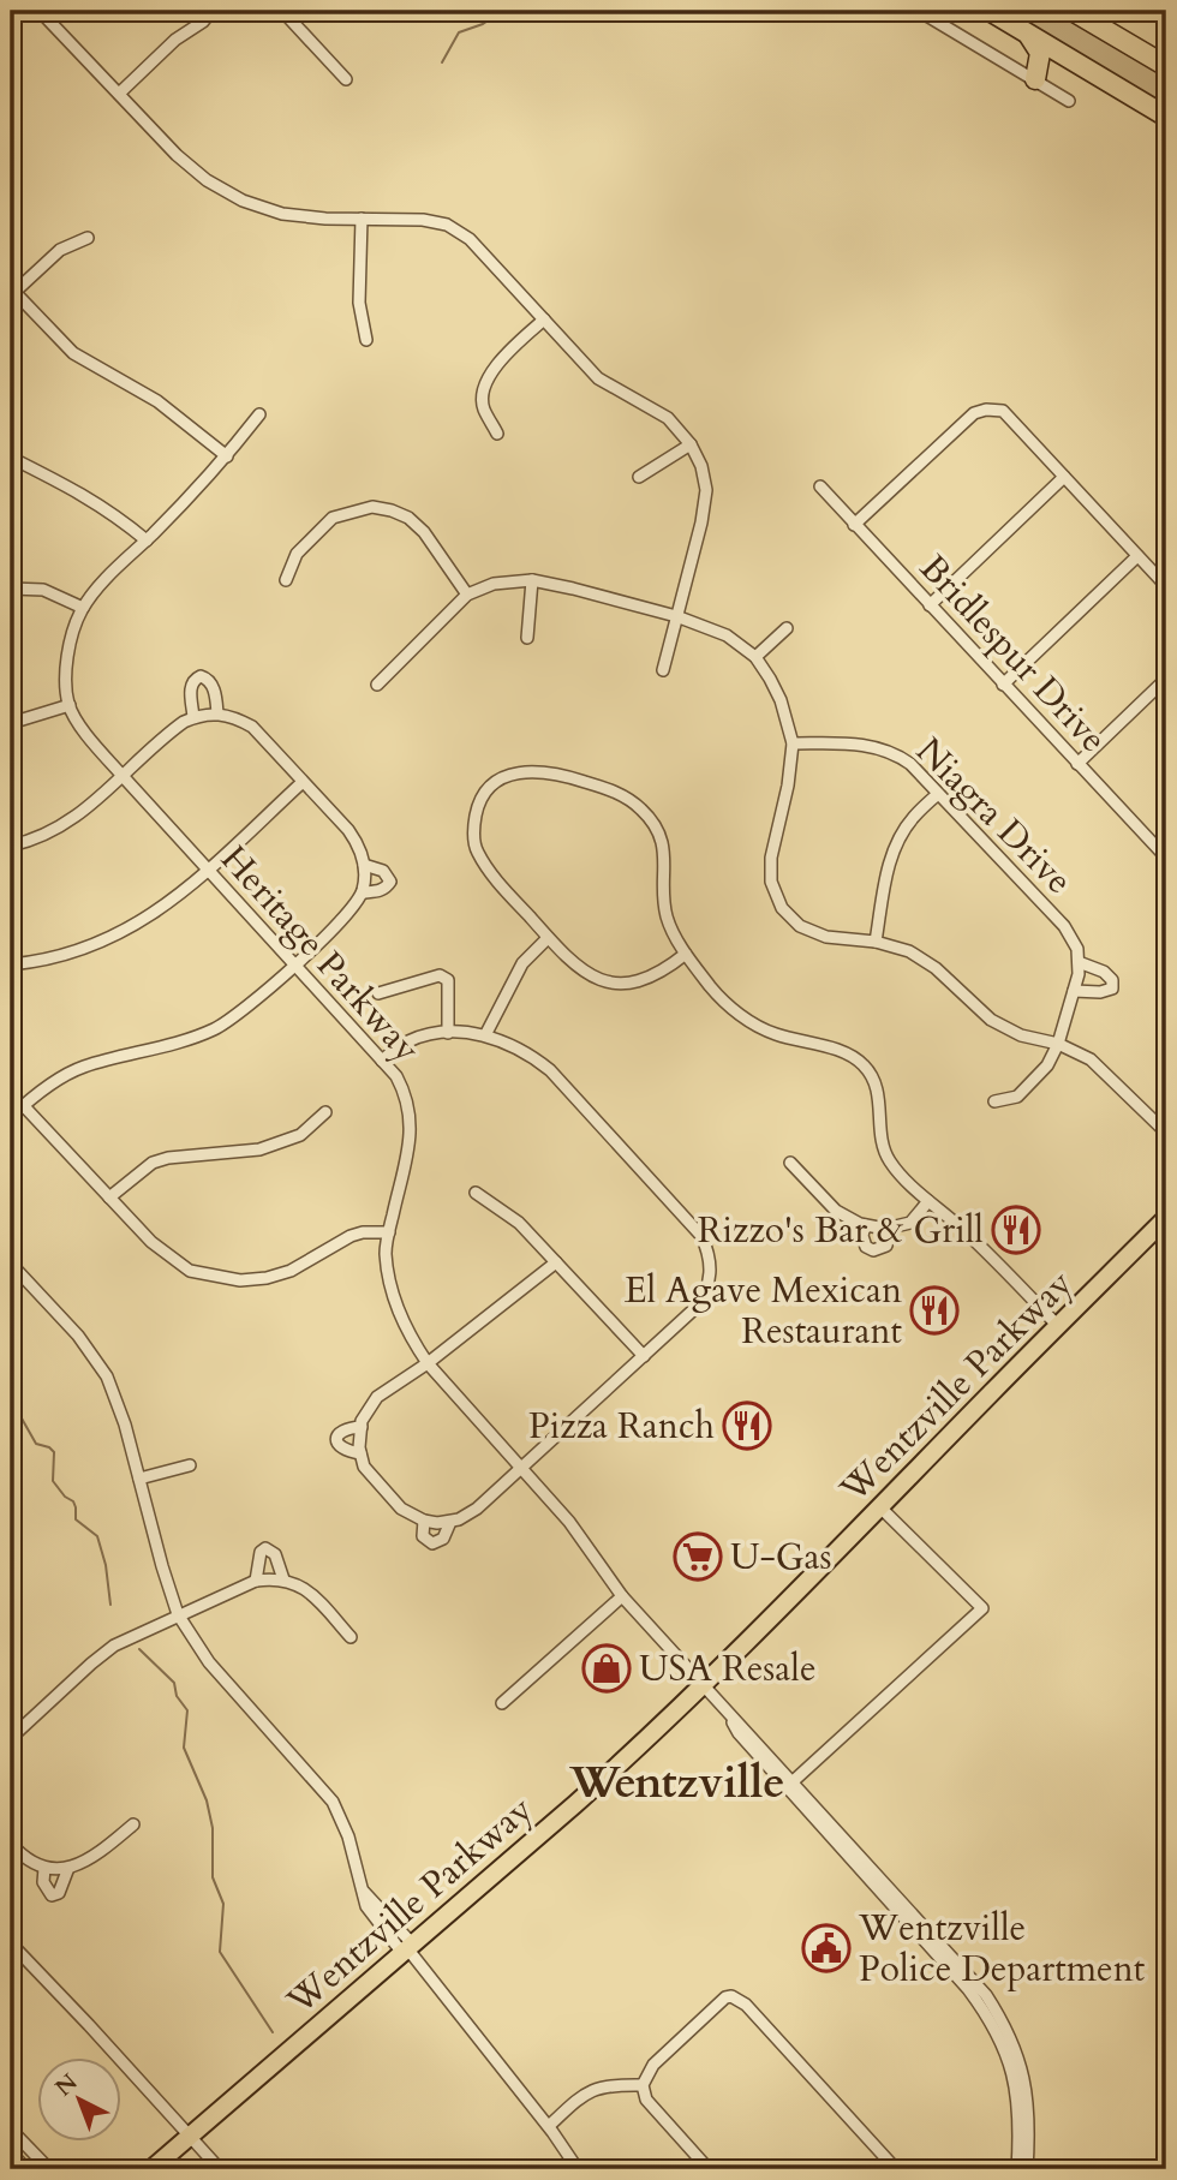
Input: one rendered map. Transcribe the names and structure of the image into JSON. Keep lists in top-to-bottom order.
{
  "streets": {
    "main road": ["Wentzville Parkway"],
    "street": ["Bridlespur Drive", "Niagra Drive", "Heritage Parkway"]
  },
  "crossings": [
    ["Heritage Parkway", "Wentzville Parkway"]
  ],
  "districts": ["Wentzville"],
  "places": {
    "restaurant": ["Rizzo's Bar & Grill", "El Agave Mexican Restaurant", "Pizza Ranch"],
    "supermarket": ["U-Gas"],
    "shop": ["USA Resale"],
    "public building": ["Wentzville Police Department"]
  },
  "north": "top left"
}
